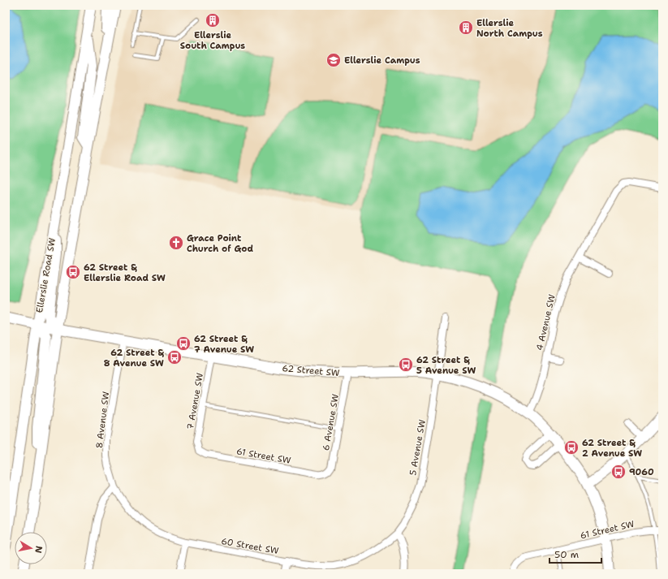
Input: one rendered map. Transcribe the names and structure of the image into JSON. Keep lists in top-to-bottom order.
{
  "streets": {
    "main road": ["Ellerslie Road SW", "62 Street SW"],
    "street": [
      "4 Avenue SW",
      "7 Avenue SW",
      "8 Avenue SW",
      "6 Avenue SW",
      "5 Avenue SW",
      "61 Street SW",
      "60 Street SW"
    ]
  },
  "crossings": [
    ["Ellerslie Road SW", "62 Street SW"],
    ["4 Avenue SW", "62 Street SW"],
    ["62 Street SW", "7 Avenue SW"],
    ["62 Street SW", "8 Avenue SW"],
    ["62 Street SW", "6 Avenue SW"],
    ["62 Street SW", "5 Avenue SW"],
    ["62 Street SW", "61 Street SW"],
    ["7 Avenue SW", "61 Street SW"],
    ["8 Avenue SW", "60 Street SW"],
    ["6 Avenue SW", "61 Street SW"],
    ["5 Avenue SW", "60 Street SW"]
  ],
  "places": {
    "building": ["Ellerslie South Campus", "Ellerslie North Campus"],
    "school or university": ["Ellerslie Campus"],
    "church": ["Grace Point Church of God"],
    "bus stop": [
      "62 Street & Ellerslie Road SW",
      "62 Street & 7 Avenue SW",
      "62 Street & 8 Avenue SW",
      "62 Street & 5 Avenue SW",
      "62 Street & 2 Avenue SW",
      "9060"
    ]
  },
  "scale_bar": "50 m",
  "north": "right"
}
